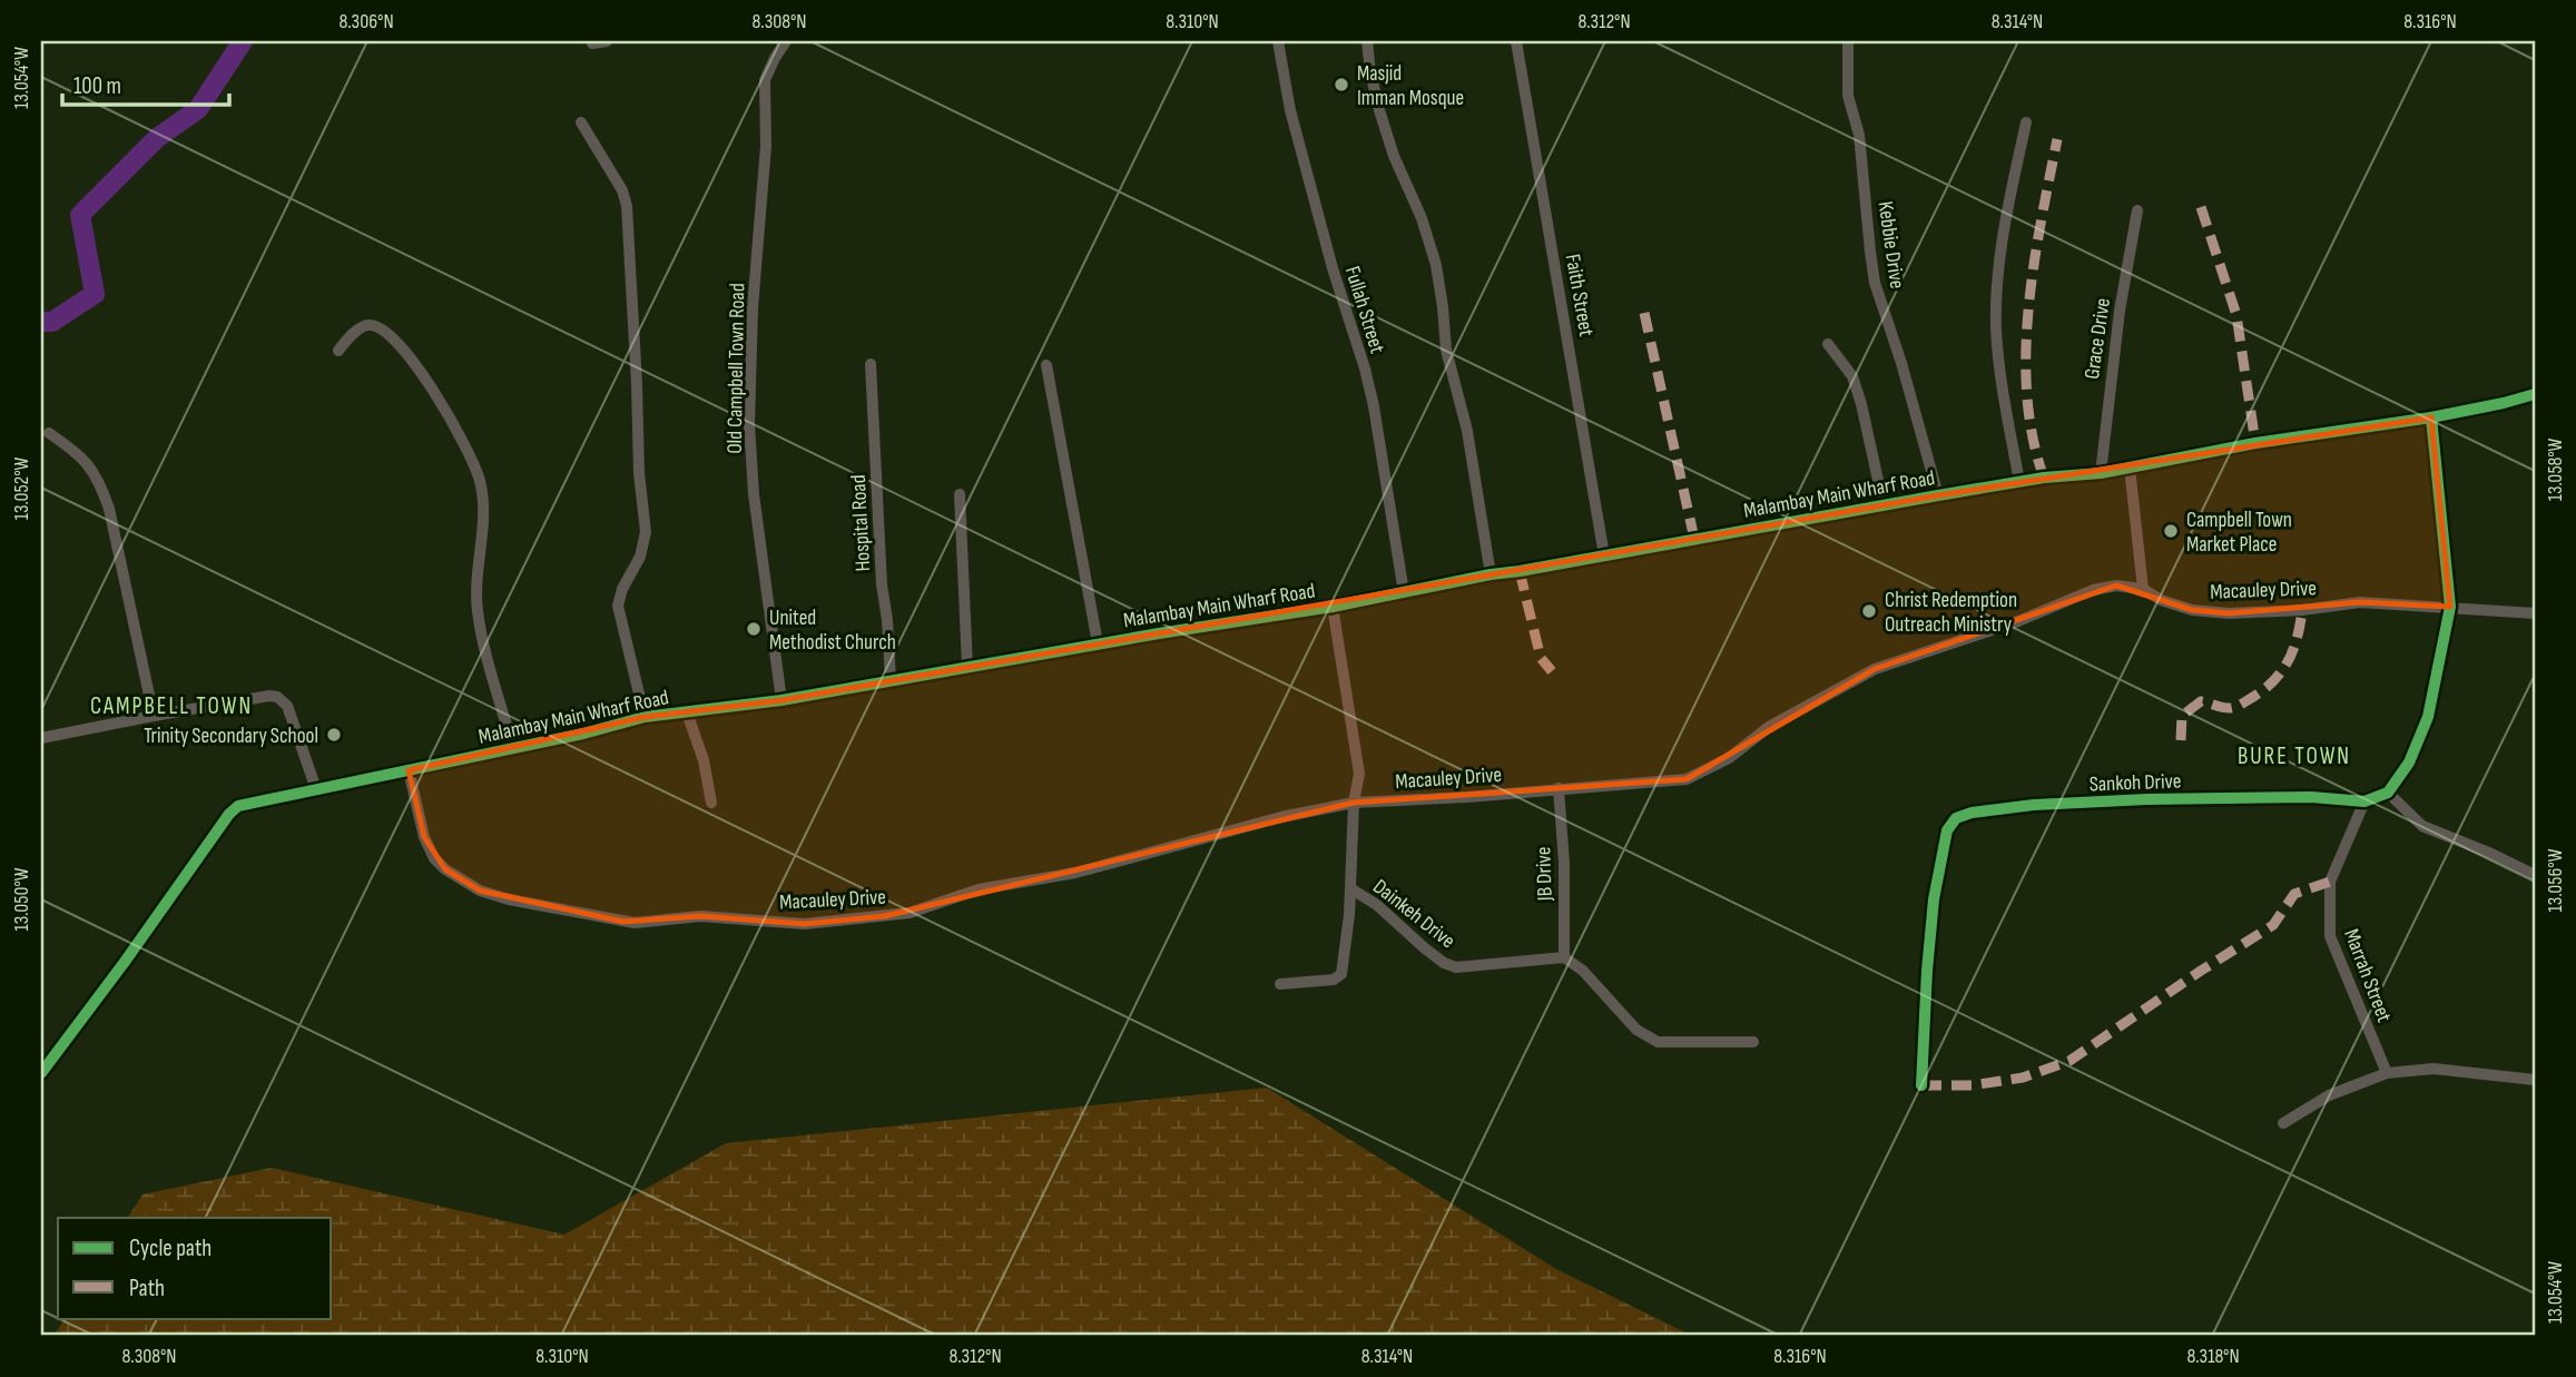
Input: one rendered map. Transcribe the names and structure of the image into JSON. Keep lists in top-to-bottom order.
{
  "streets": {
    "street": [
      "Kebbie Drive",
      "Faith Street",
      "Fullah Street",
      "Grace Drive",
      "Old Campbell Town Road",
      "Malambay Main Wharf Road",
      "Hospital Road",
      "Macauley Drive",
      "Sankoh Drive",
      "JB Drive",
      "Dainkeh Drive",
      "Marrah Street"
    ]
  },
  "crossings": [
    ["Kebbie Drive", "Malambay Main Wharf Road"],
    ["Faith Street", "Malambay Main Wharf Road"],
    ["Fullah Street", "Malambay Main Wharf Road"],
    ["Grace Drive", "Malambay Main Wharf Road"],
    ["Old Campbell Town Road", "Malambay Main Wharf Road"],
    ["Malambay Main Wharf Road", "Hospital Road"],
    ["Malambay Main Wharf Road", "Macauley Drive"],
    ["Malambay Main Wharf Road", "Dainkeh Drive"],
    ["Macauley Drive", "JB Drive"],
    ["Macauley Drive", "Dainkeh Drive"],
    ["Sankoh Drive", "Marrah Street"],
    ["JB Drive", "Dainkeh Drive"]
  ],
  "districts": ["CAMPBELL TOWN", "BURE TOWN"],
  "places": [
    "Masjid Imman Mosque",
    "Campbell Town Market Place",
    "Christ Redemption Outreach Ministry",
    "United Methodist Church",
    "Trinity Secondary School"
  ],
  "legend": ["Cycle path", "Path"],
  "scale_bar": "100 m",
  "coordinates": [
    "8.306°N",
    "8.308°N",
    "8.310°N",
    "8.312°N",
    "8.314°N",
    "8.316°N",
    "13.054°W",
    "13.058°W",
    "13.052°W",
    "13.056°W",
    "13.050°W",
    "8.318°N"
  ]
}
